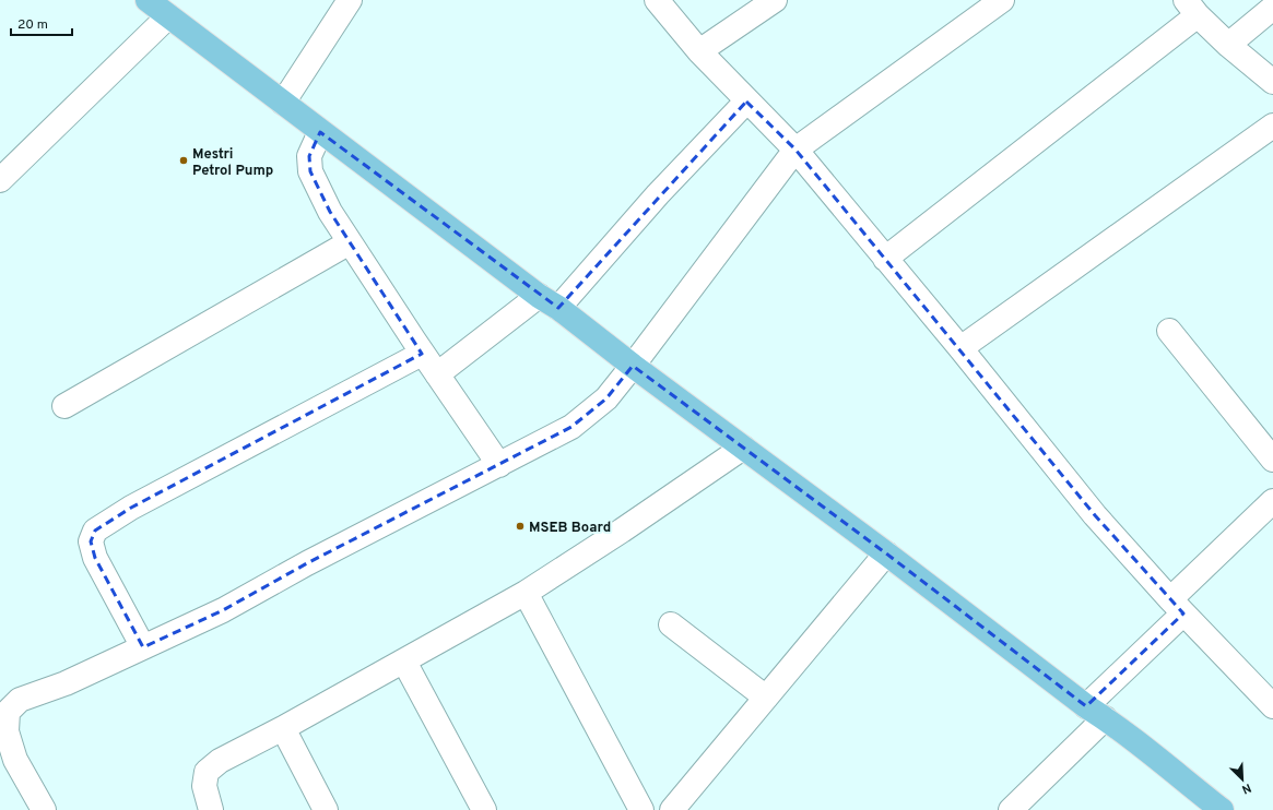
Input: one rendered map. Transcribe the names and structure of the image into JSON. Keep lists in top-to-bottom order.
{
  "places": ["Mestri Petrol Pump", "MSEB Board"],
  "scale_bar": "20 m",
  "north": "bottom right"
}
